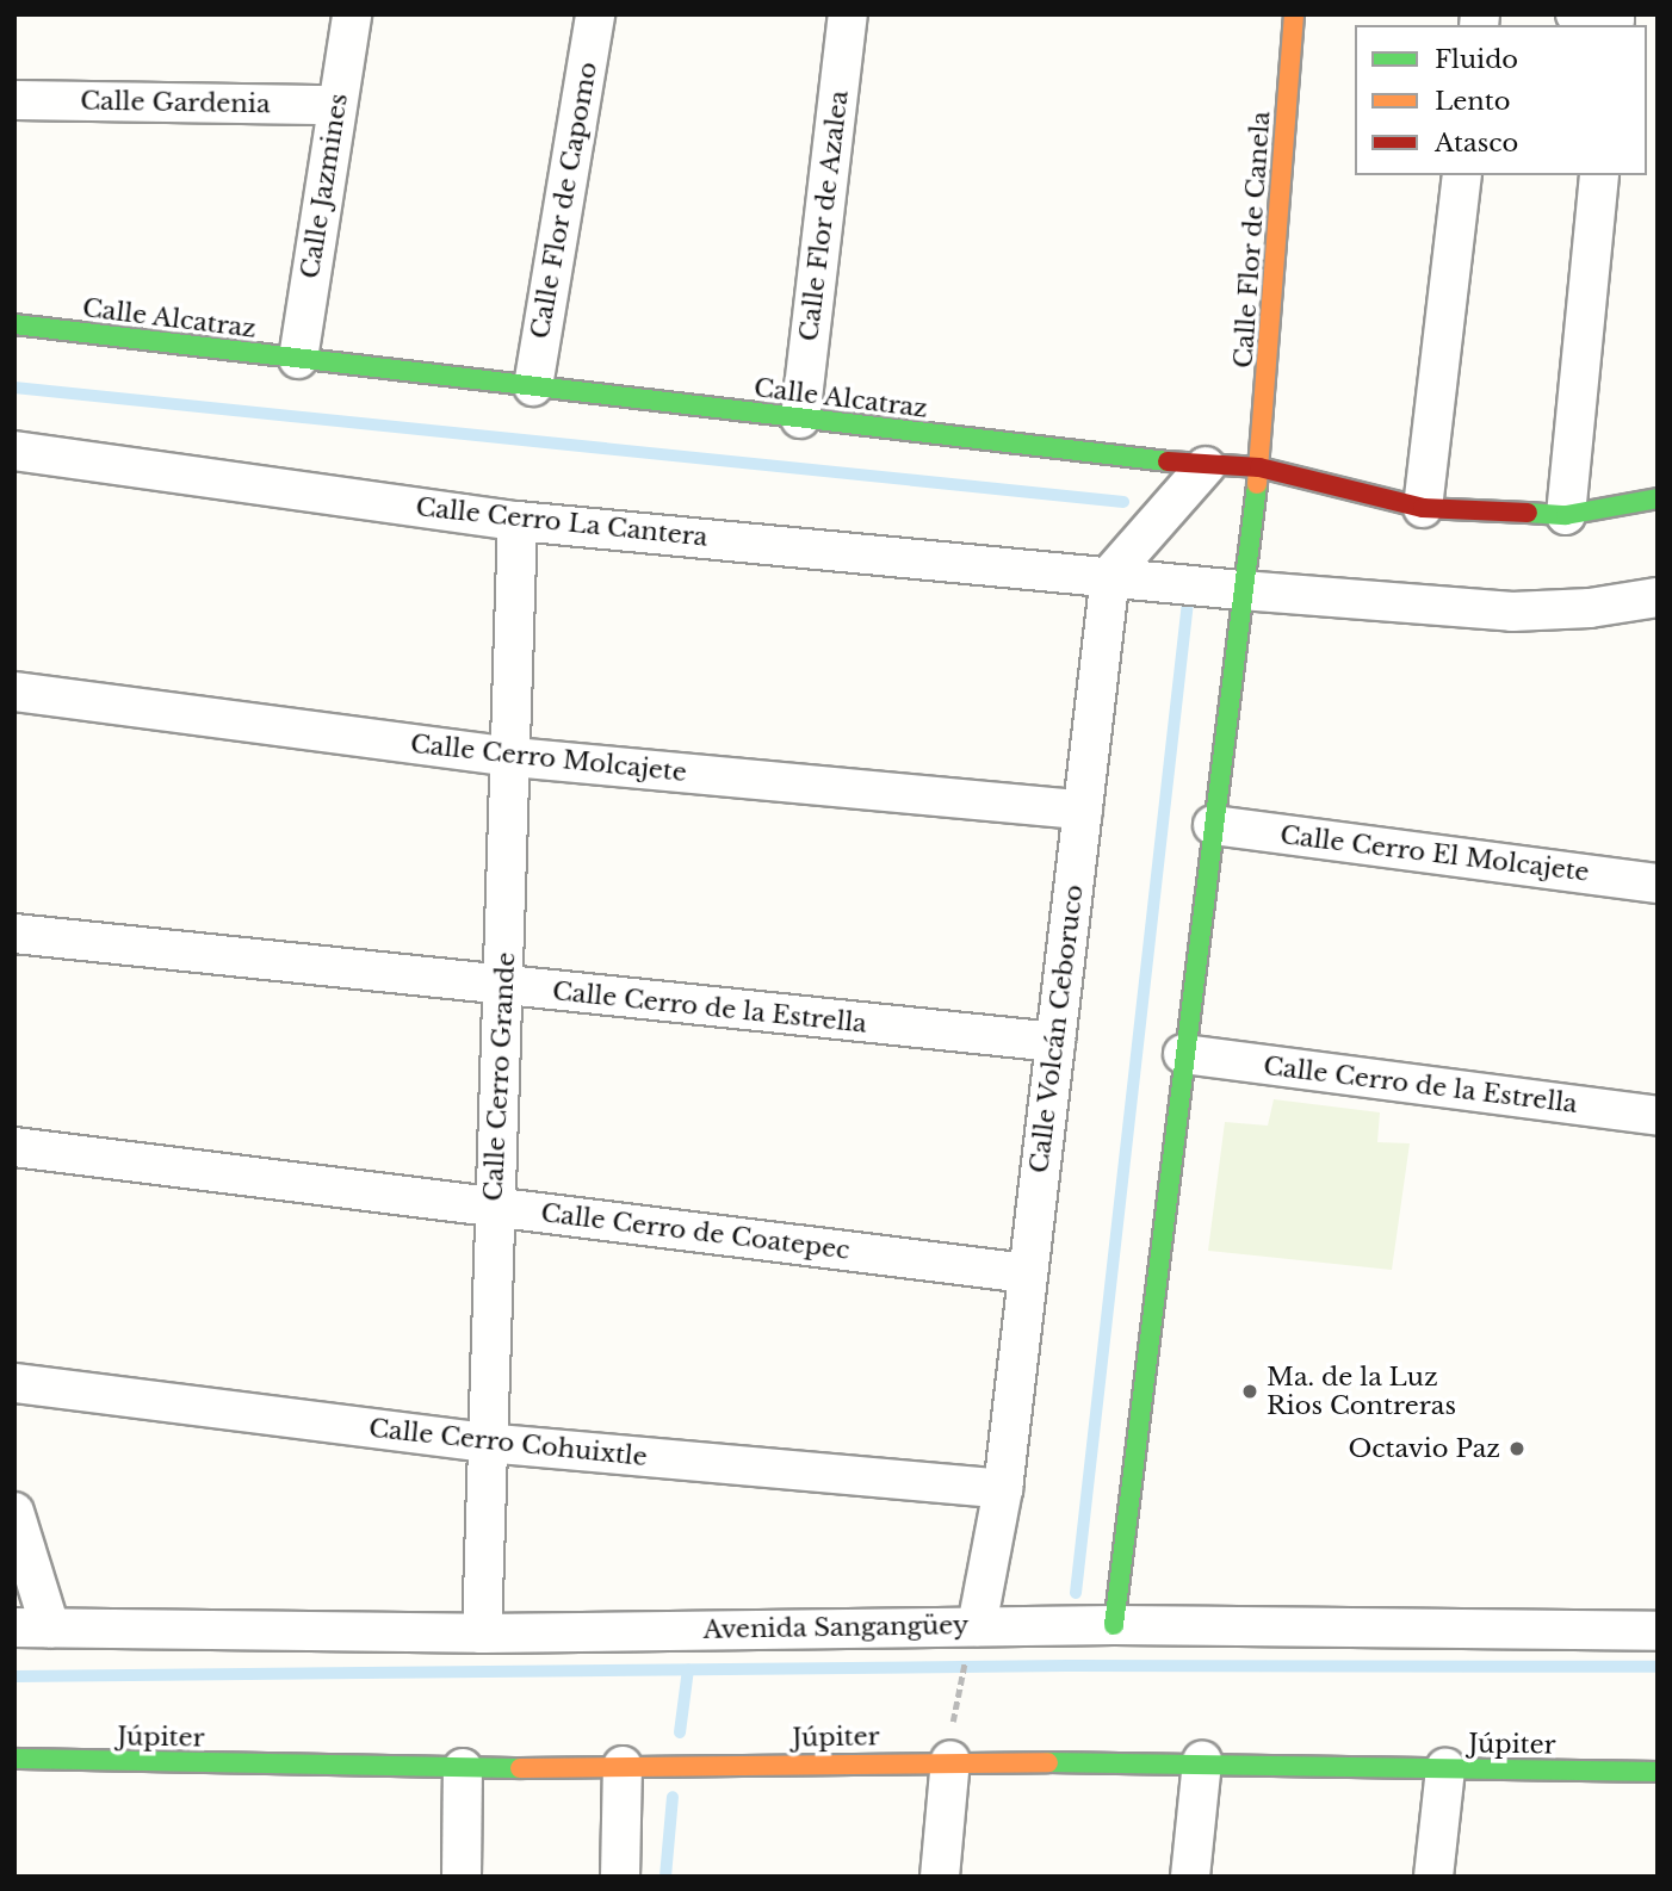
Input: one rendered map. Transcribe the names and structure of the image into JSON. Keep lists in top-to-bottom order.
{
  "streets": {
    "street": [
      "Calle Gardenia",
      "Calle Jazmines",
      "Calle Flor de Capomo",
      "Calle Flor de Azalea",
      "Calle Flor de Canela",
      "Calle Alcatraz",
      "Calle Cerro La Cantera",
      "Calle Cerro Molcajete",
      "Calle Cerro El Molcajete",
      "Calle Cerro de la Estrella",
      "Calle Volcán Ceboruco",
      "Calle Cerro Grande",
      "Calle Cerro de Coatepec",
      "Calle Cerro Cohuixtle",
      "Avenida Sangangüey",
      "Júpiter"
    ]
  },
  "crossings": [
    ["Calle Gardenia", "Calle Jazmines"],
    ["Calle Jazmines", "Calle Alcatraz"],
    ["Calle Flor de Capomo", "Calle Alcatraz"],
    ["Calle Flor de Azalea", "Calle Alcatraz"],
    ["Calle Flor de Canela", "Calle Alcatraz"],
    ["Calle Cerro La Cantera", "Calle Volcán Ceboruco"],
    ["Calle Cerro La Cantera", "Calle Cerro Grande"],
    ["Calle Cerro Molcajete", "Calle Volcán Ceboruco"],
    ["Calle Cerro Molcajete", "Calle Cerro Grande"],
    ["Calle Cerro de la Estrella", "Calle Volcán Ceboruco"],
    ["Calle Cerro de la Estrella", "Calle Cerro Grande"],
    ["Calle Volcán Ceboruco", "Calle Cerro de Coatepec"],
    ["Calle Volcán Ceboruco", "Calle Cerro Cohuixtle"],
    ["Calle Volcán Ceboruco", "Avenida Sangangüey"],
    ["Calle Cerro Grande", "Calle Cerro de Coatepec"],
    ["Calle Cerro Grande", "Calle Cerro Cohuixtle"],
    ["Calle Cerro Grande", "Avenida Sangangüey"]
  ],
  "places": ["Ma. de la Luz Rios Contreras", "Octavio Paz"],
  "legend": ["Fluido", "Lento", "Atasco"]
}
